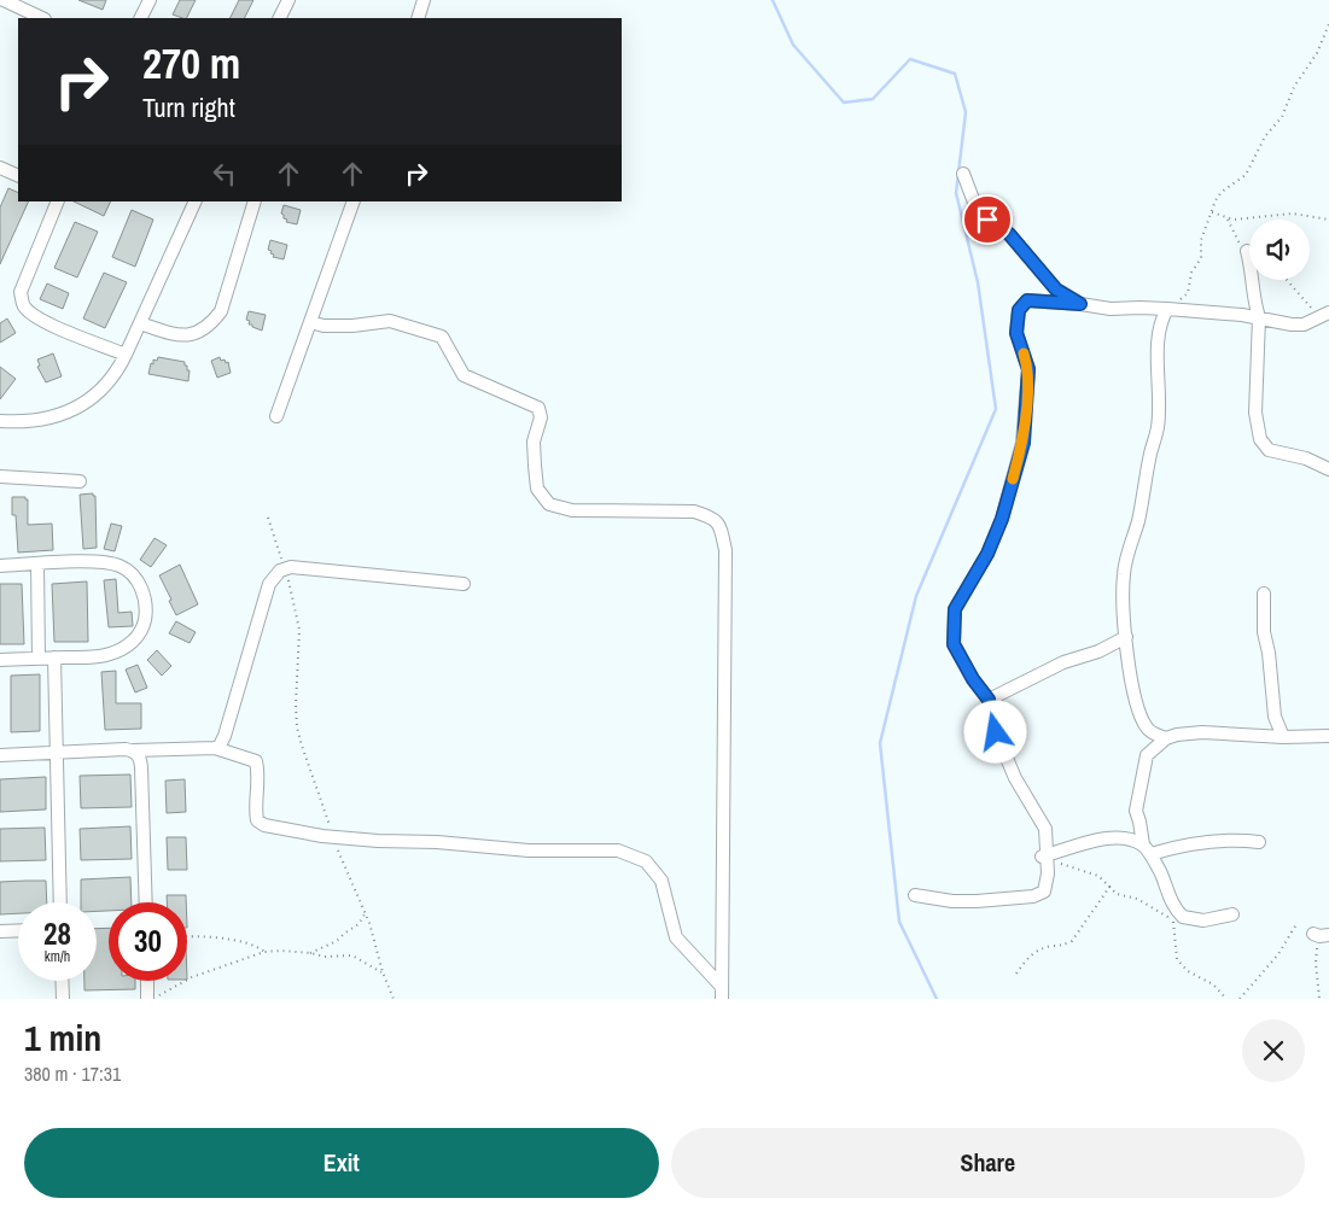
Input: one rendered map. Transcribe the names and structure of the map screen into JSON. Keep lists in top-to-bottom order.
{
  "page": {
    "turn": ["270 m", "Turn right"],
    "speed": "28 km/h",
    "limit": "30",
    "heading": ["1 min", "380 m · 17:31"],
    "buttons": ["Exit", "Share"]
  }
}
